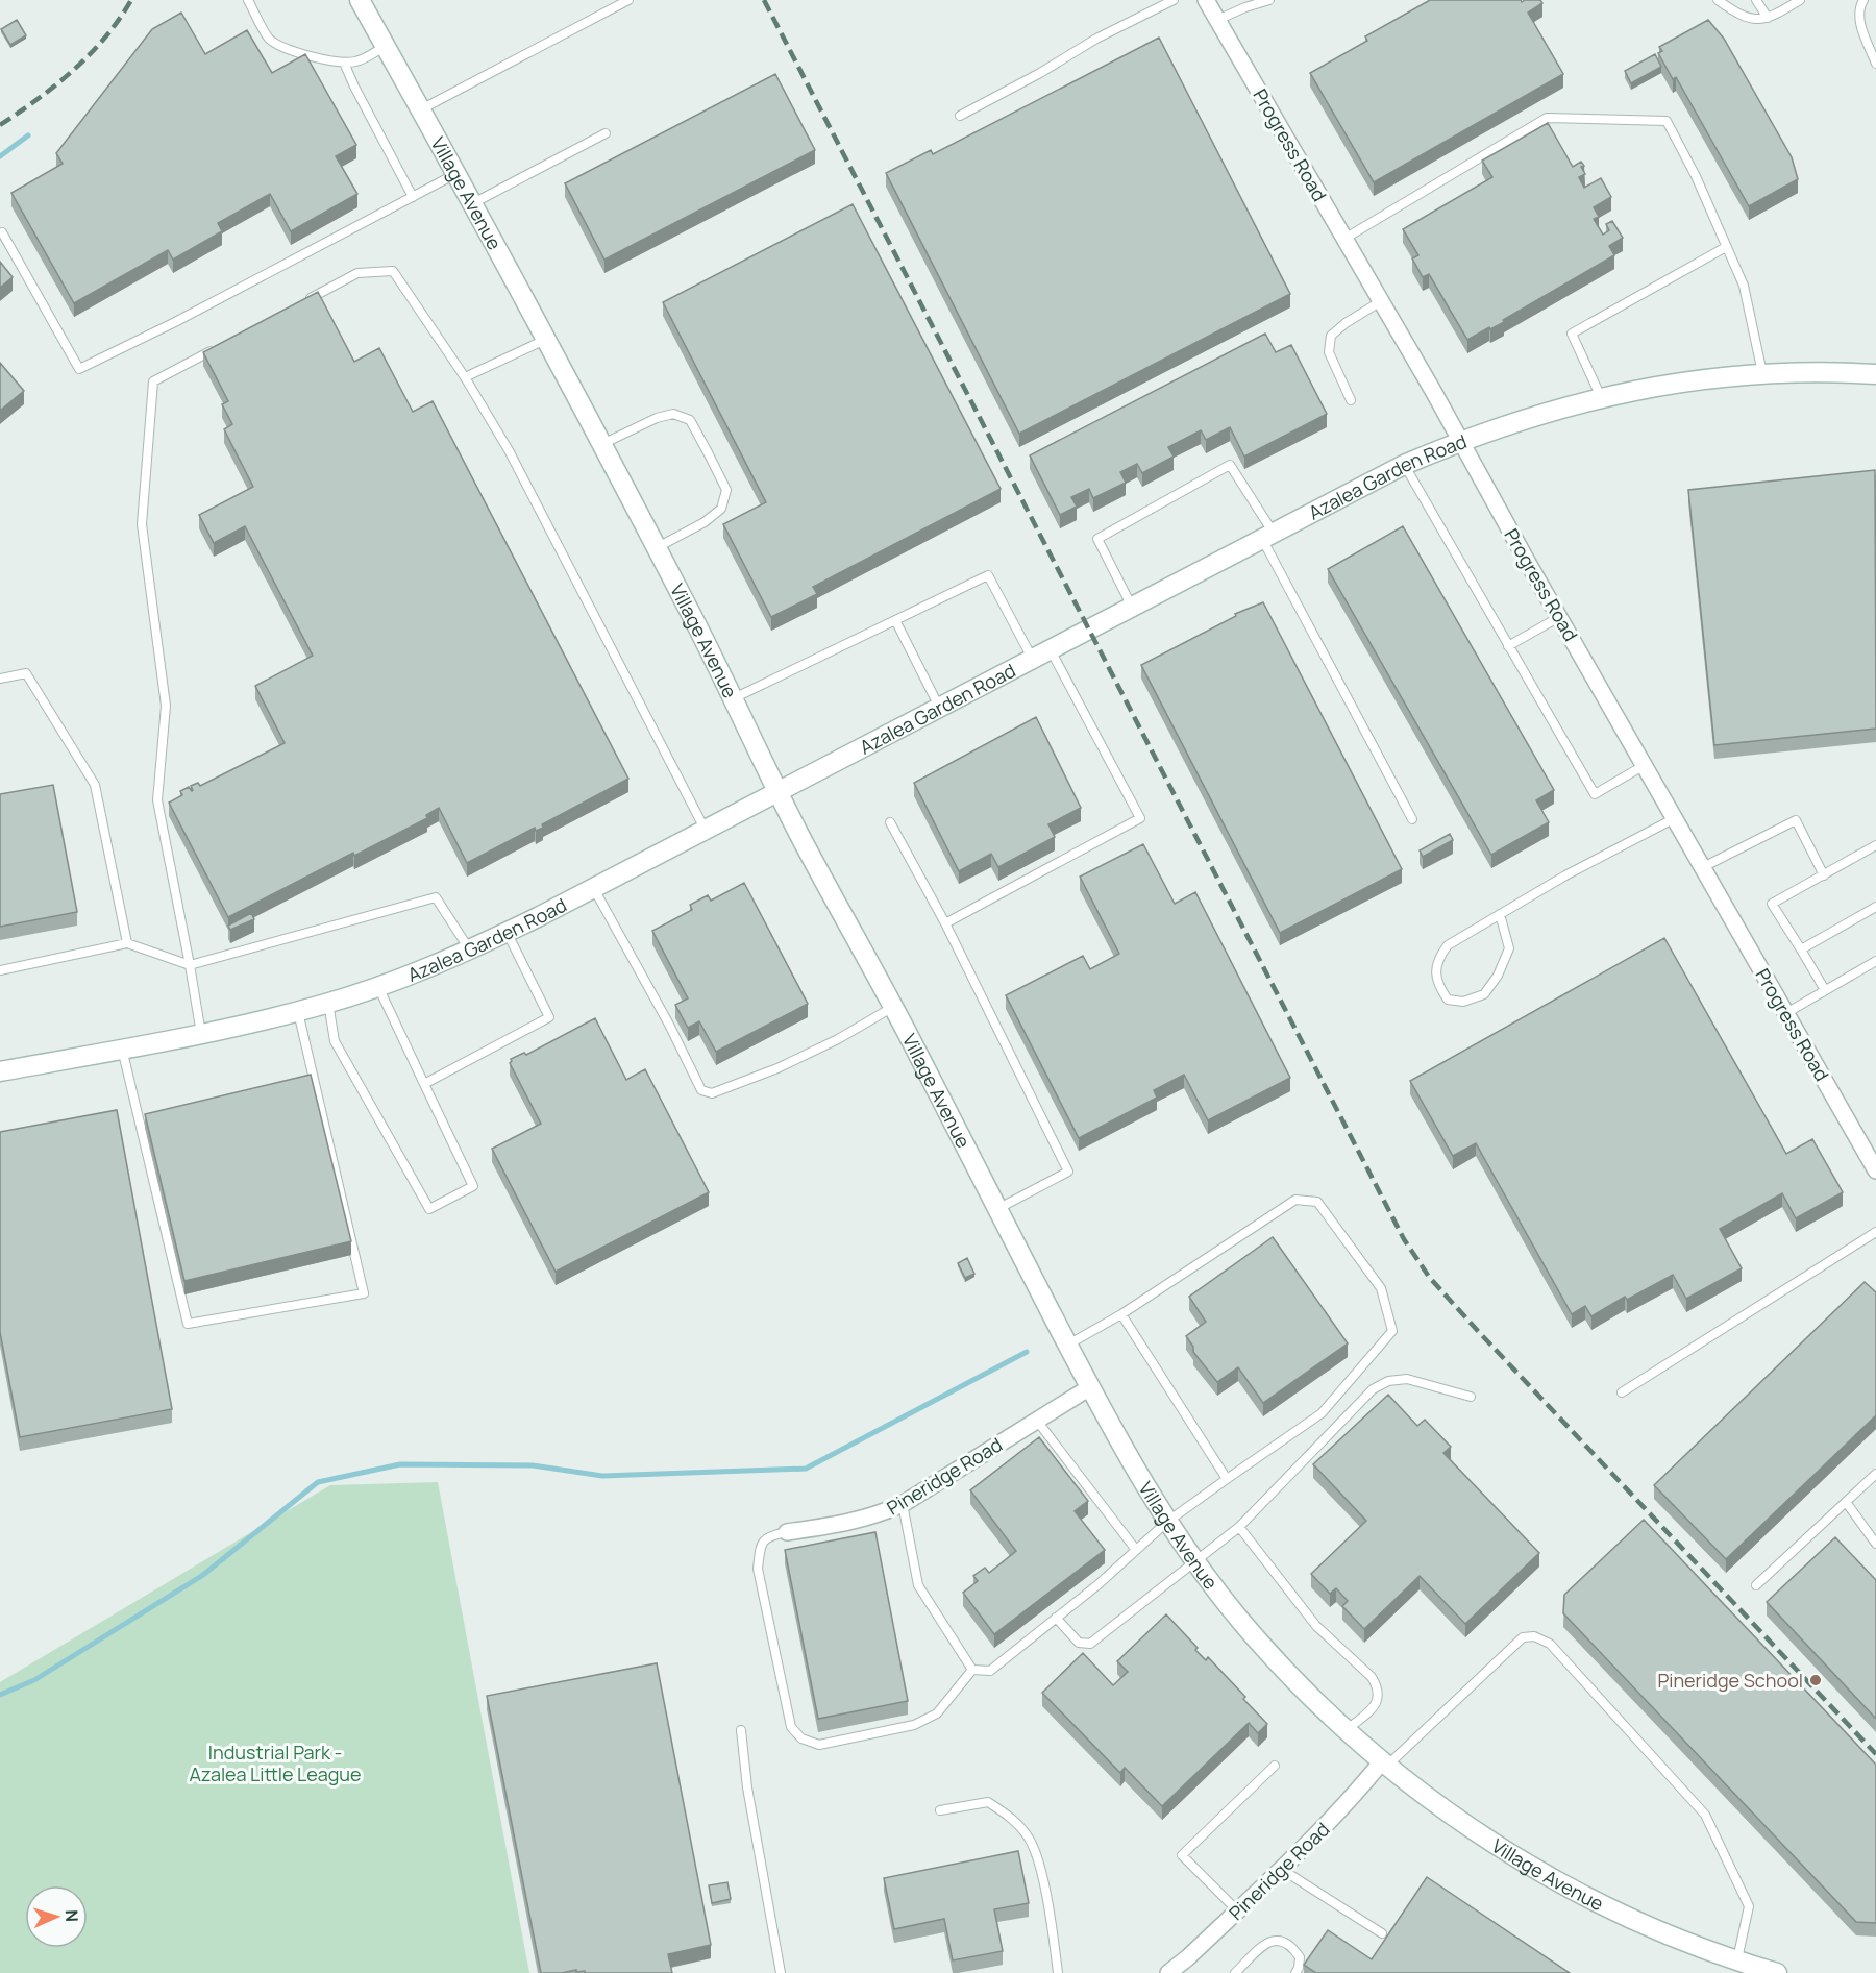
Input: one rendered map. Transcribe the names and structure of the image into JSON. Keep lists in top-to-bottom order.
{
  "streets": {
    "street": [
      "Progress Road",
      "Village Avenue",
      "Azalea Garden Road",
      "Pineridge Road"
    ]
  },
  "crossings": [
    ["Progress Road", "Azalea Garden Road"],
    ["Village Avenue", "Azalea Garden Road"],
    ["Village Avenue", "Pineridge Road"]
  ],
  "parks": ["Industrial Park - Azalea Little League"],
  "places": ["Pineridge School"],
  "north": "right"
}
